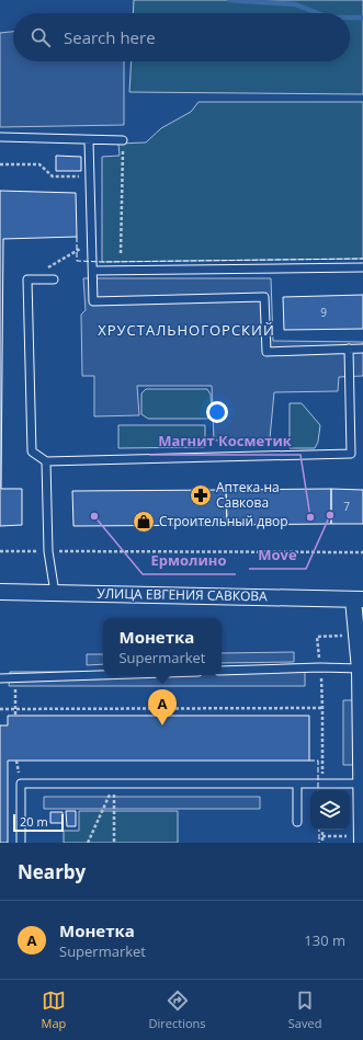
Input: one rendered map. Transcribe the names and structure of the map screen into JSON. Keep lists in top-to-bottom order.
{
  "streets": {
    "street": ["УЛИЦА ЕВГЕНИЯ САВКОВА"]
  },
  "districts": ["ХРУСТАЛЬНОГОРСКИЙ"],
  "places": {
    "pharmacy": ["Аптека на Савкова"],
    "other": ["Move", "Ермолино", "Магнит Косметик"],
    "shop": ["Строительный двор"]
  },
  "house_numbers": ["9", "7"],
  "scale_bar": "20 m",
  "page": {
    "search": "Search here",
    "popup": ["Монетка", "Supermarket"],
    "pins": "A",
    "scale": "20 m",
    "heading": "Nearby",
    "list": [
      {
        "mark": "A",
        "name": "Монетка",
        "note": "Supermarket",
        "value": "130 m"
      }
    ],
    "nav": ["Map", "Directions", "Saved"]
  }
}
